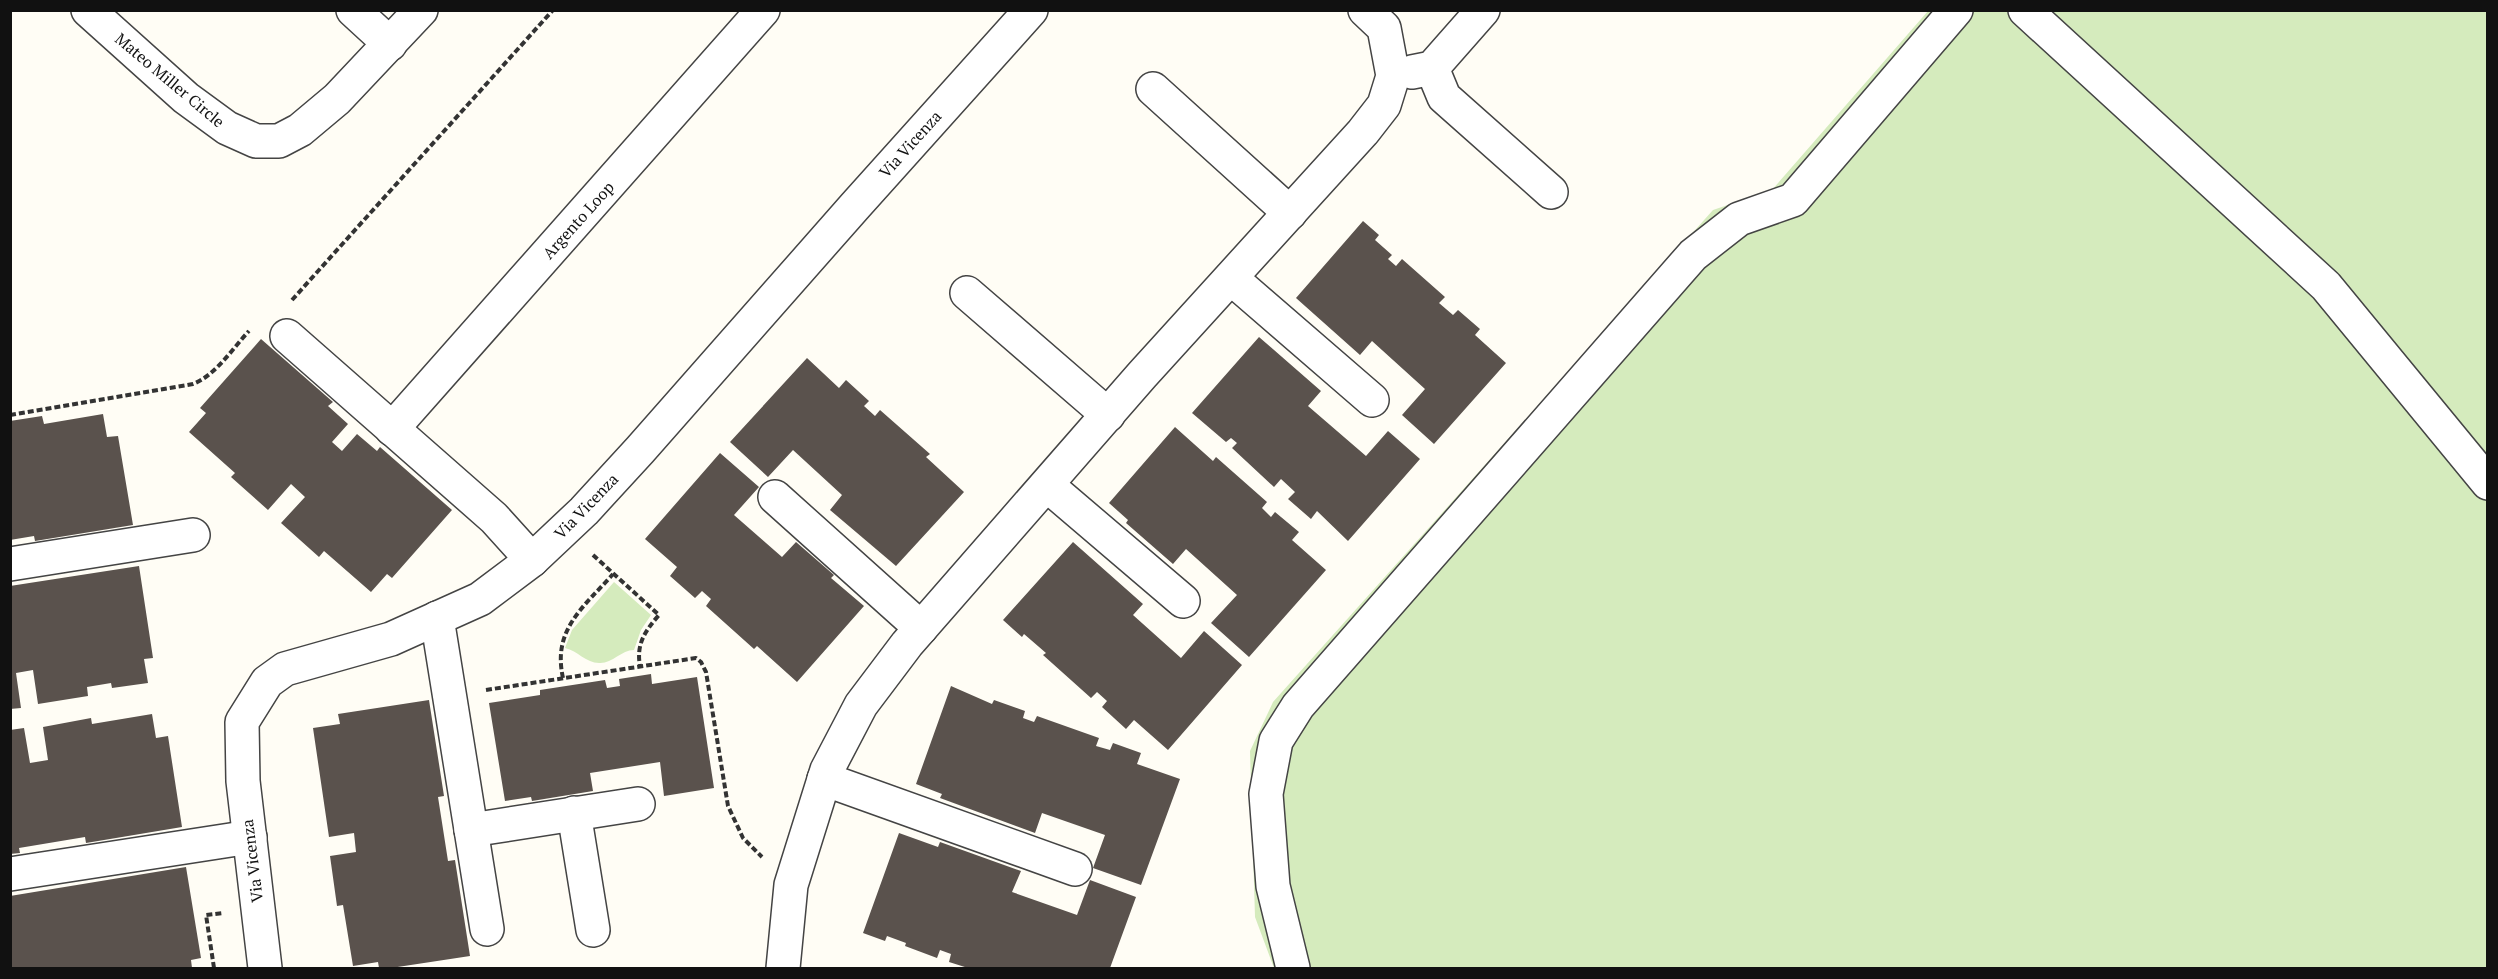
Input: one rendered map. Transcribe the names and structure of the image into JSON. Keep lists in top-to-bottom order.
{
  "streets": {
    "street": ["Mateo Miller Circle", "Via Vicenza", "Argento Loop"]
  }
}
